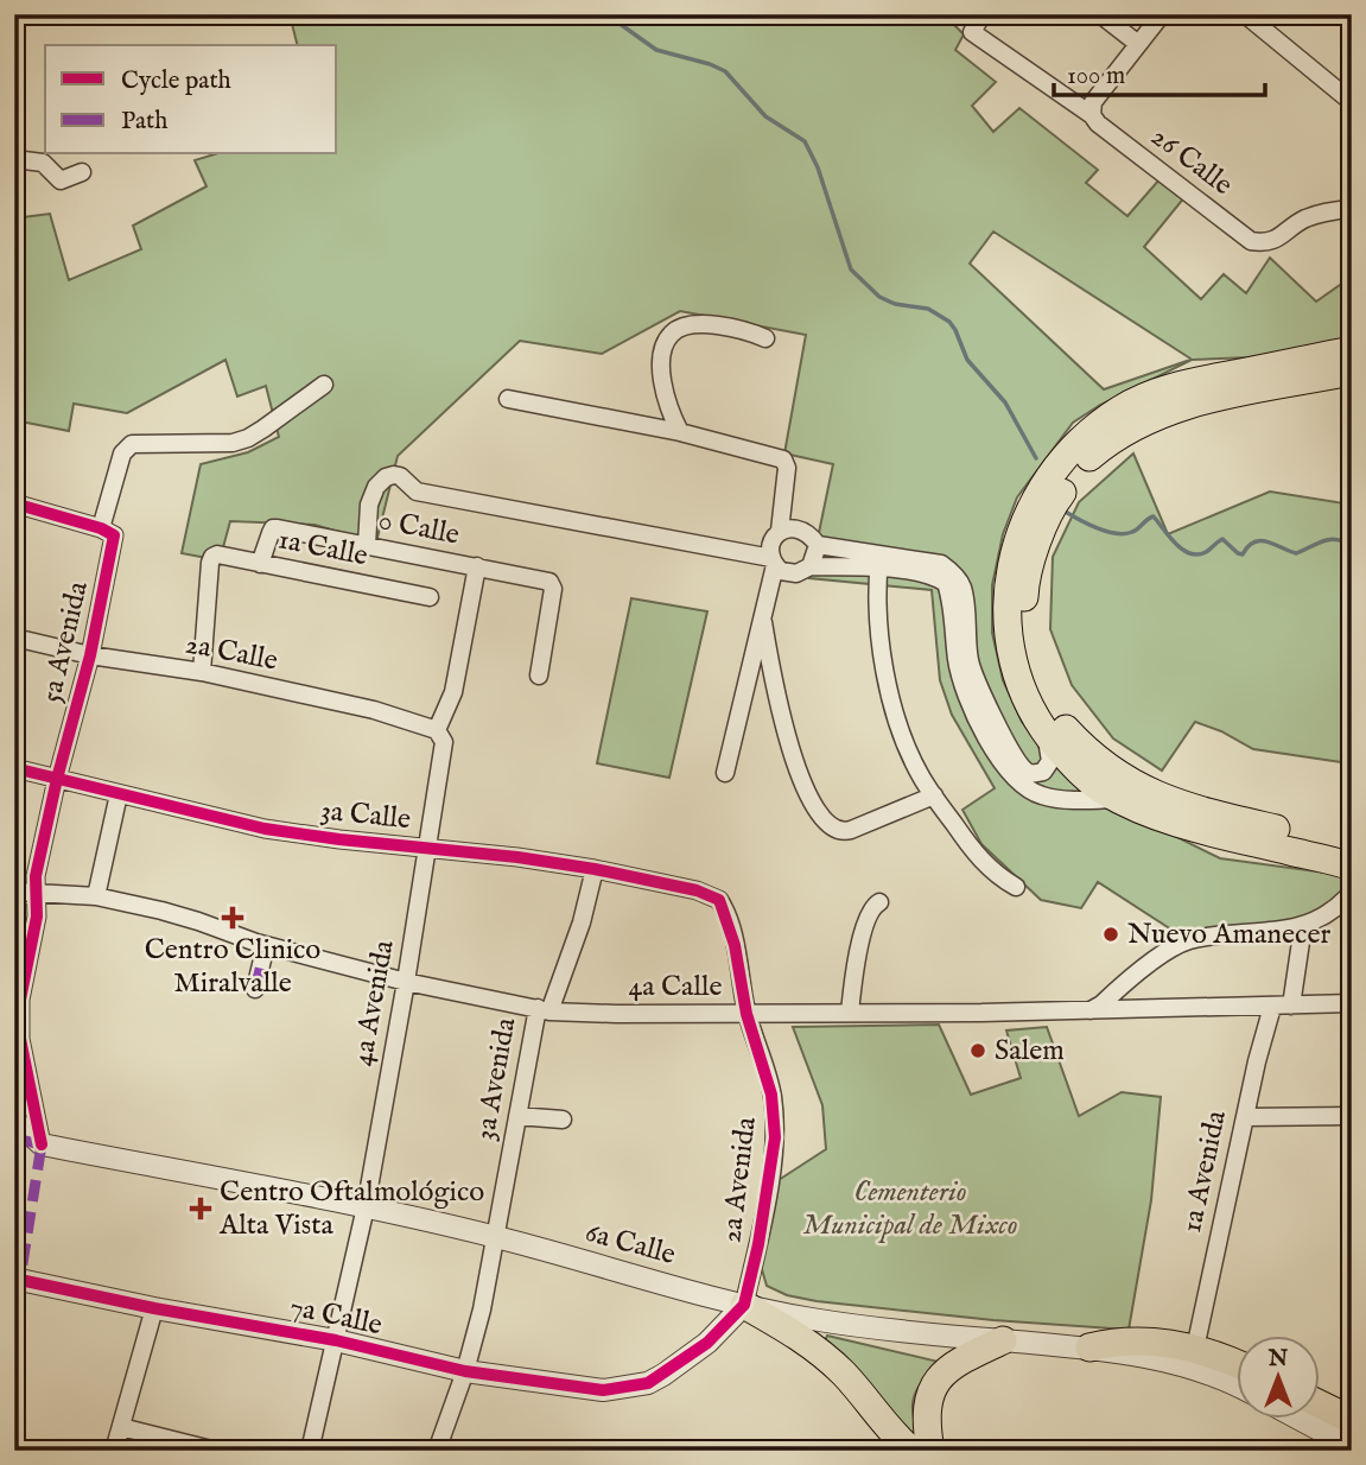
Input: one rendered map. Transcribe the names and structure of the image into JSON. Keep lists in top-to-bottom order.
{
  "streets": {
    "street": [
      "26 Calle",
      "0 Calle",
      "1a Calle",
      "5a Avenida",
      "2a Calle",
      "3a Calle",
      "4a Calle",
      "4a Avenida",
      "3a Avenida",
      "1a Avenida",
      "2a Avenida",
      "6a Calle",
      "7a Calle"
    ]
  },
  "crossings": [
    ["0 Calle", "1a Calle"],
    ["0 Calle", "4a Avenida"],
    ["1a Calle", "2a Calle"],
    ["5a Avenida", "2a Calle"],
    ["5a Avenida", "3a Calle"],
    ["5a Avenida", "4a Calle"],
    ["5a Avenida", "6a Calle"],
    ["2a Calle", "4a Avenida"],
    ["3a Calle", "4a Avenida"],
    ["3a Calle", "3a Avenida"],
    ["3a Calle", "2a Avenida"],
    ["4a Calle", "4a Avenida"],
    ["4a Calle", "3a Avenida"],
    ["4a Calle", "1a Avenida"],
    ["4a Calle", "2a Avenida"],
    ["4a Avenida", "6a Calle"],
    ["4a Avenida", "7a Calle"],
    ["3a Avenida", "6a Calle"],
    ["3a Avenida", "7a Calle"],
    ["2a Avenida", "6a Calle"],
    ["2a Avenida", "7a Calle"],
    ["6a Calle", "7a Calle"]
  ],
  "parks": ["Cementerio Municipal de Mixco"],
  "places": {
    "health": ["Centro Clinico Miralvalle", "Centro Oftalmológico Alta Vista"],
    "other": ["Nuevo Amanecer", "Salem"]
  },
  "legend": ["Cycle path", "Path"],
  "scale_bar": "100 m",
  "north": "top"
}
